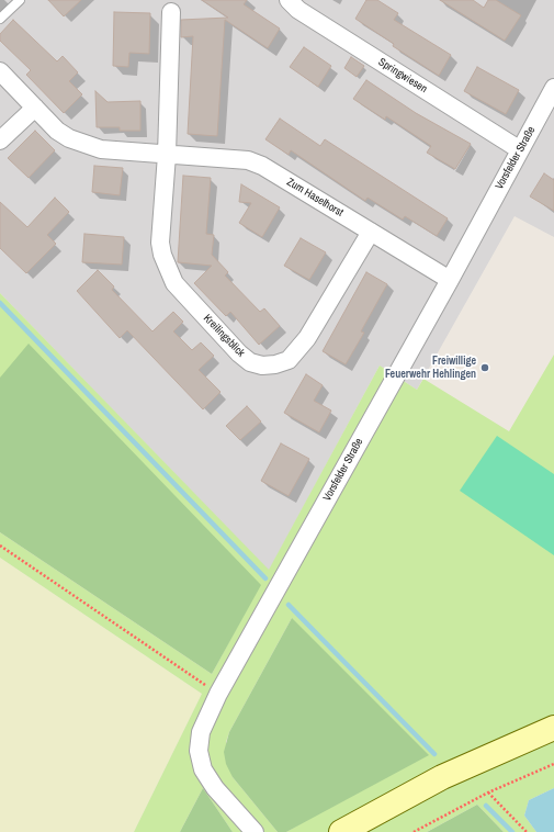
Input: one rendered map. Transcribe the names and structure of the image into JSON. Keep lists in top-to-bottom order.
{
  "streets": {
    "street": [
      "Springwiesen",
      "Vorsfelder Straße",
      "Zum Haselhorst",
      "Kreilingsblick"
    ]
  },
  "crossings": [
    ["Springwiesen", "Vorsfelder Straße"],
    ["Vorsfelder Straße", "Zum Haselhorst"],
    ["Zum Haselhorst", "Kreilingsblick"]
  ],
  "places": ["Freiwillige Feuerwehr Hehlingen"]
}
